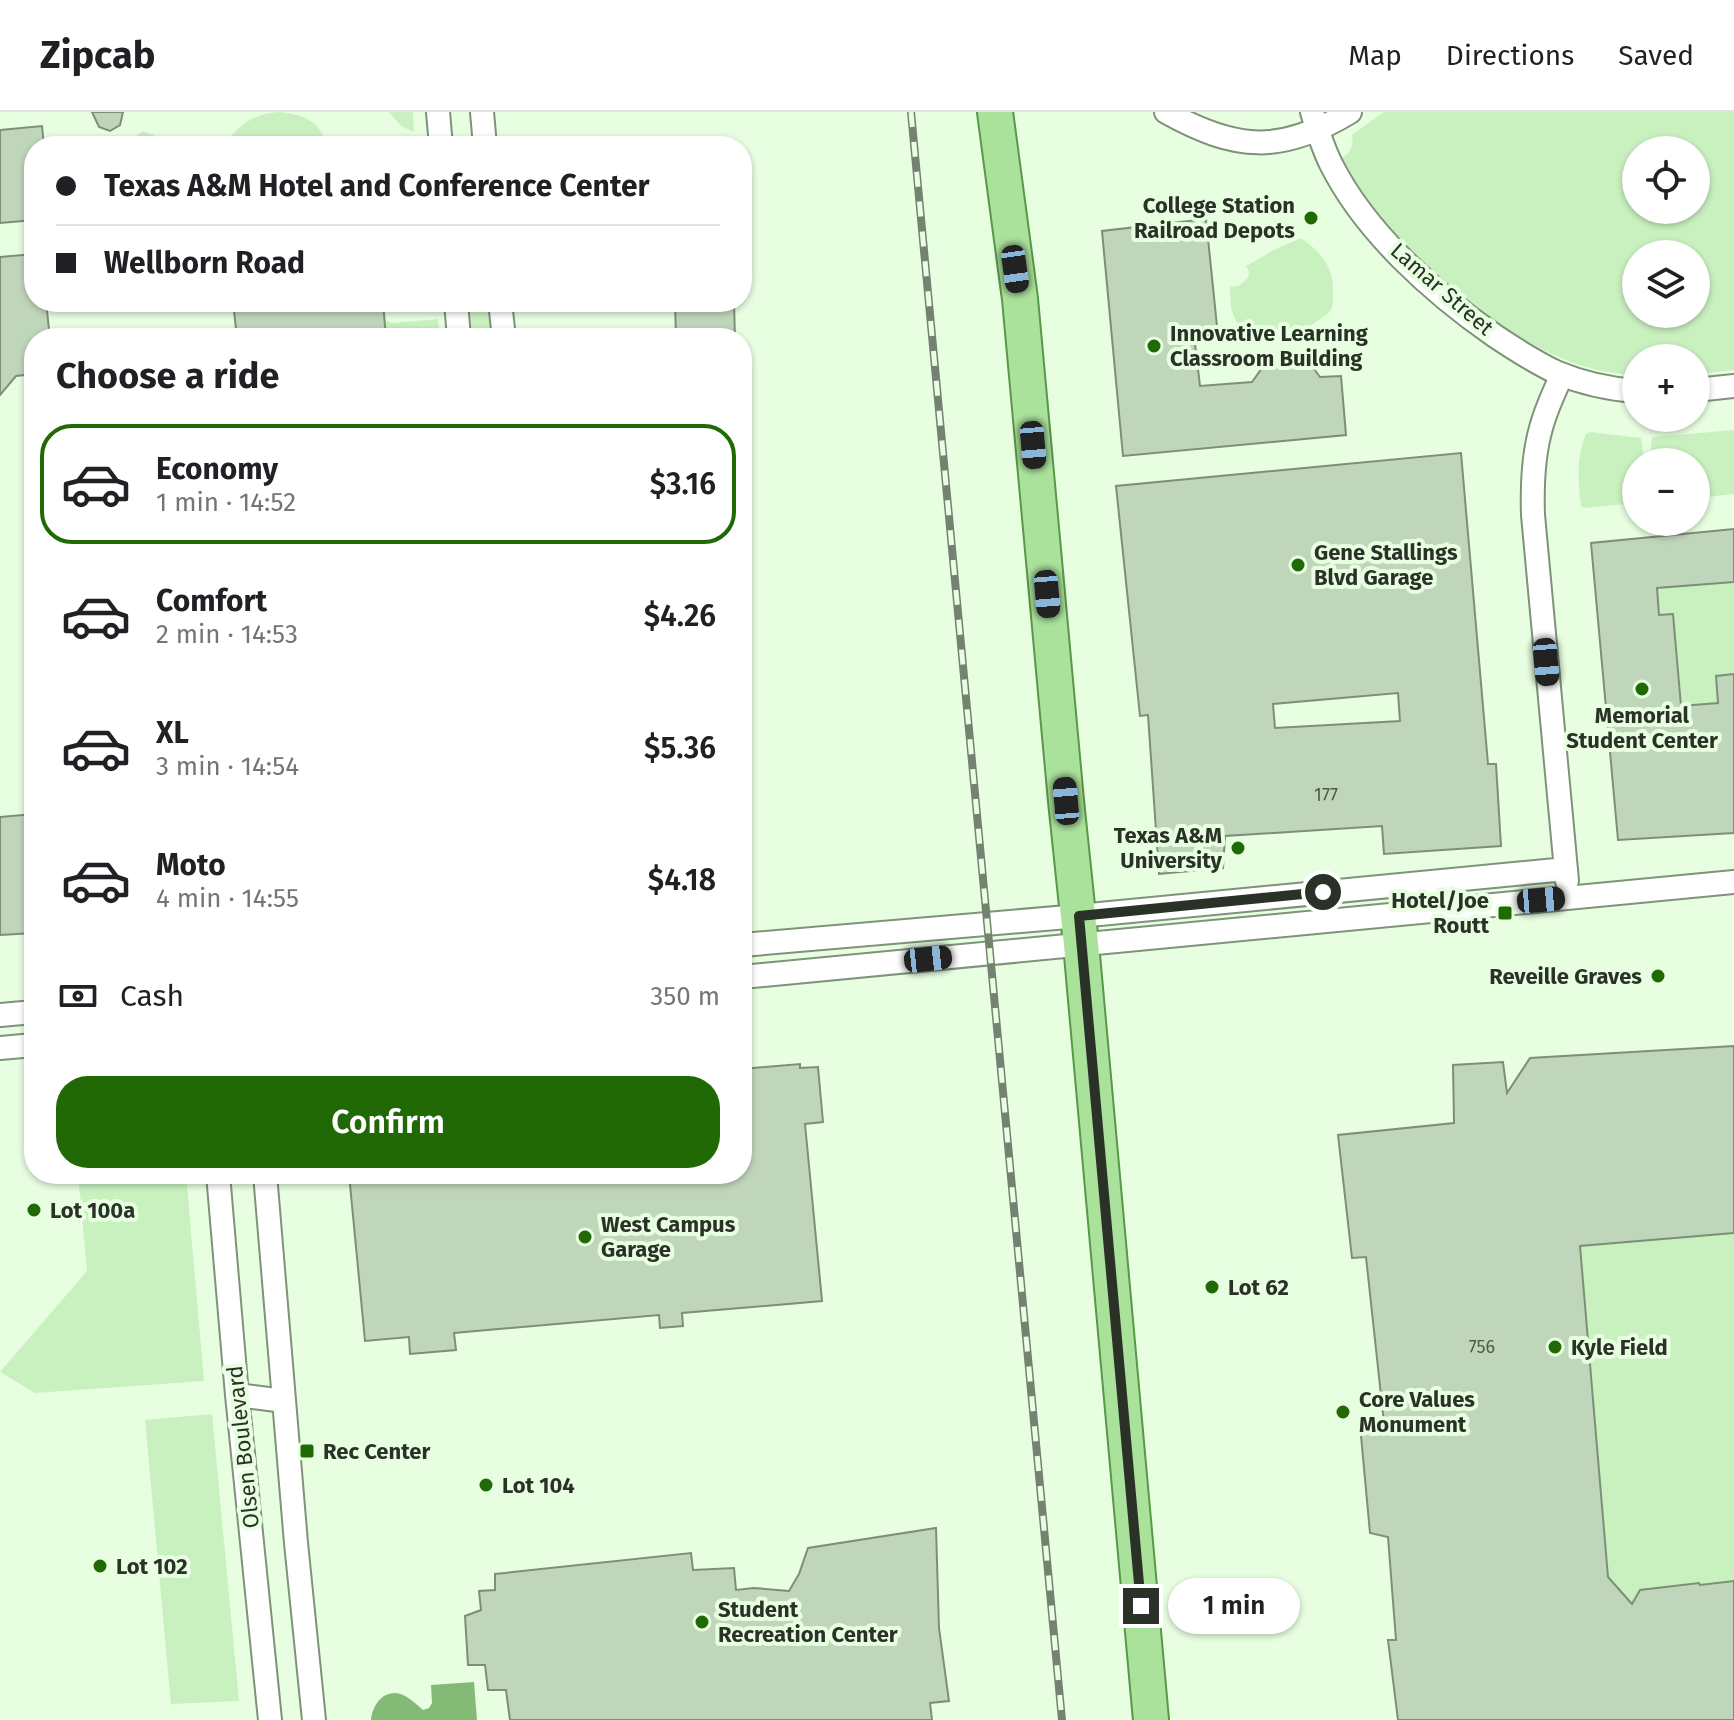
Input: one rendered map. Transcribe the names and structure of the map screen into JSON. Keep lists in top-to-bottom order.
{
  "streets": {
    "street": ["Lamar Street", "Olsen Boulevard"]
  },
  "places": {
    "other": [
      "College Station Railroad Depots",
      "Innovative Learning Classroom Building",
      "Gene Stallings Blvd Garage",
      "Memorial Student Center",
      "Texas A&M University",
      "Reveille Graves",
      "Lot 100a",
      "West Campus Garage",
      "Lot 62",
      "Kyle Field",
      "Core Values Monument",
      "Lot 104",
      "Lot 102",
      "Student Recreation Center"
    ],
    "transit": ["Hotel/Joe Routt", "Rec Center"]
  },
  "house_numbers": ["177", "756"],
  "page": {
    "header": "Zipcab",
    "nav": ["Map", "Directions", "Saved"],
    "map_buttons": ["+", "−"],
    "banner": ["Texas A&M Hotel and Conference Center", "Wellborn Road"],
    "heading": "Choose a ride",
    "list": [
      {
        "name": "Economy",
        "note": "1 min · 14:52",
        "value": "$3.16"
      },
      {
        "name": "Comfort",
        "note": "2 min · 14:53",
        "value": "$4.26"
      },
      {
        "name": "XL",
        "note": "3 min · 14:54",
        "value": "$5.36"
      },
      {
        "name": "Moto",
        "note": "4 min · 14:55",
        "value": "$4.18"
      }
    ],
    "pay": ["Cash", "350 m"],
    "buttons": "Confirm",
    "bubble": "1 min"
  }
}
